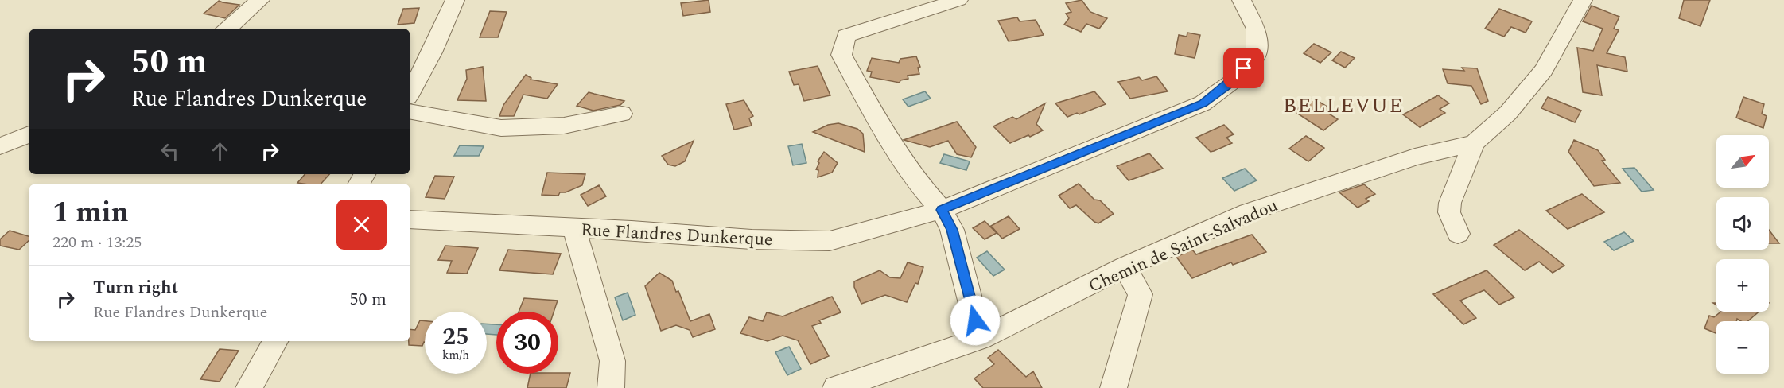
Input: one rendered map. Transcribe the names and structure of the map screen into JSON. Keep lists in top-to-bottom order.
{
  "streets": {
    "street": ["Rue Flandres Dunkerque", "Chemin de Saint-Salvadou"]
  },
  "districts": ["BELLEVUE"],
  "north": "top right",
  "page": {
    "turn": ["50 m", "Rue Flandres Dunkerque"],
    "map_buttons": ["+", "−"],
    "heading": ["1 min", "220 m · 13:25"],
    "list": [
      {
        "name": "Turn right",
        "note": "Rue Flandres Dunkerque",
        "value": "50 m"
      }
    ],
    "speed": "25 km/h",
    "limit": "30"
  }
}
